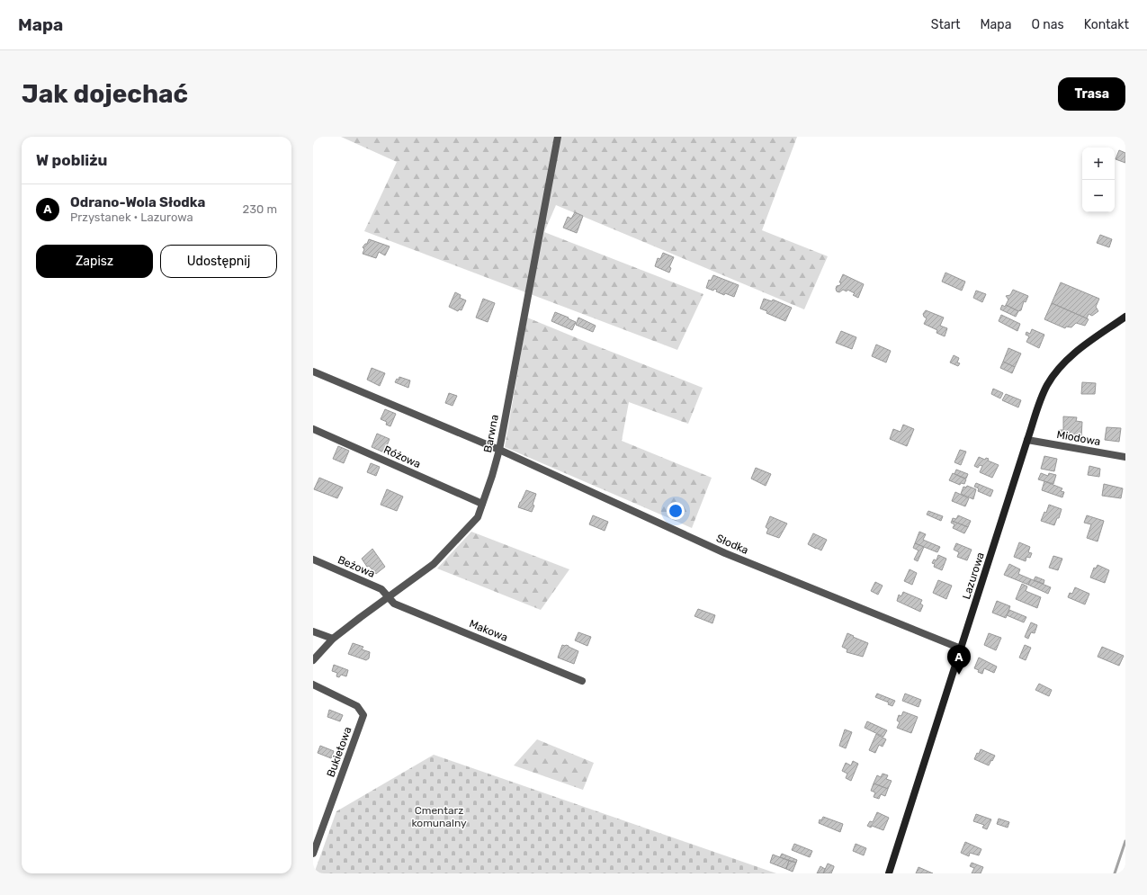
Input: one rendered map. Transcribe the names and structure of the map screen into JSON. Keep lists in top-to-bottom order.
{
  "streets": {
    "street": [
      "Barwna",
      "Miodowa",
      "Różowa",
      "Słodka",
      "Beżowa",
      "Lazurowa",
      "Makowa",
      "Bukietowa"
    ]
  },
  "crossings": [
    ["Barwna", "Różowa"],
    ["Barwna", "Słodka"],
    ["Barwna", "Beżowa"],
    ["Barwna", "Makowa"],
    ["Miodowa", "Lazurowa"],
    ["Słodka", "Lazurowa"],
    ["Beżowa", "Makowa"]
  ],
  "parks": ["Cmentarz komunalny"],
  "page": {
    "header": "Mapa",
    "nav": [
      "Start",
      "Mapa",
      "O nas",
      "Kontakt"
    ],
    "buttons": [
      "Trasa",
      ["Zapisz", "Udostępnij"]
    ],
    "title": "Jak dojechać",
    "heading": "W pobliżu",
    "map_buttons": ["+", "−"],
    "list": [
      {
        "mark": "A",
        "name": "Odrano-Wola Słodka",
        "note": "Przystanek · Lazurowa",
        "value": "230 m"
      }
    ],
    "pins": "A"
  }
}
